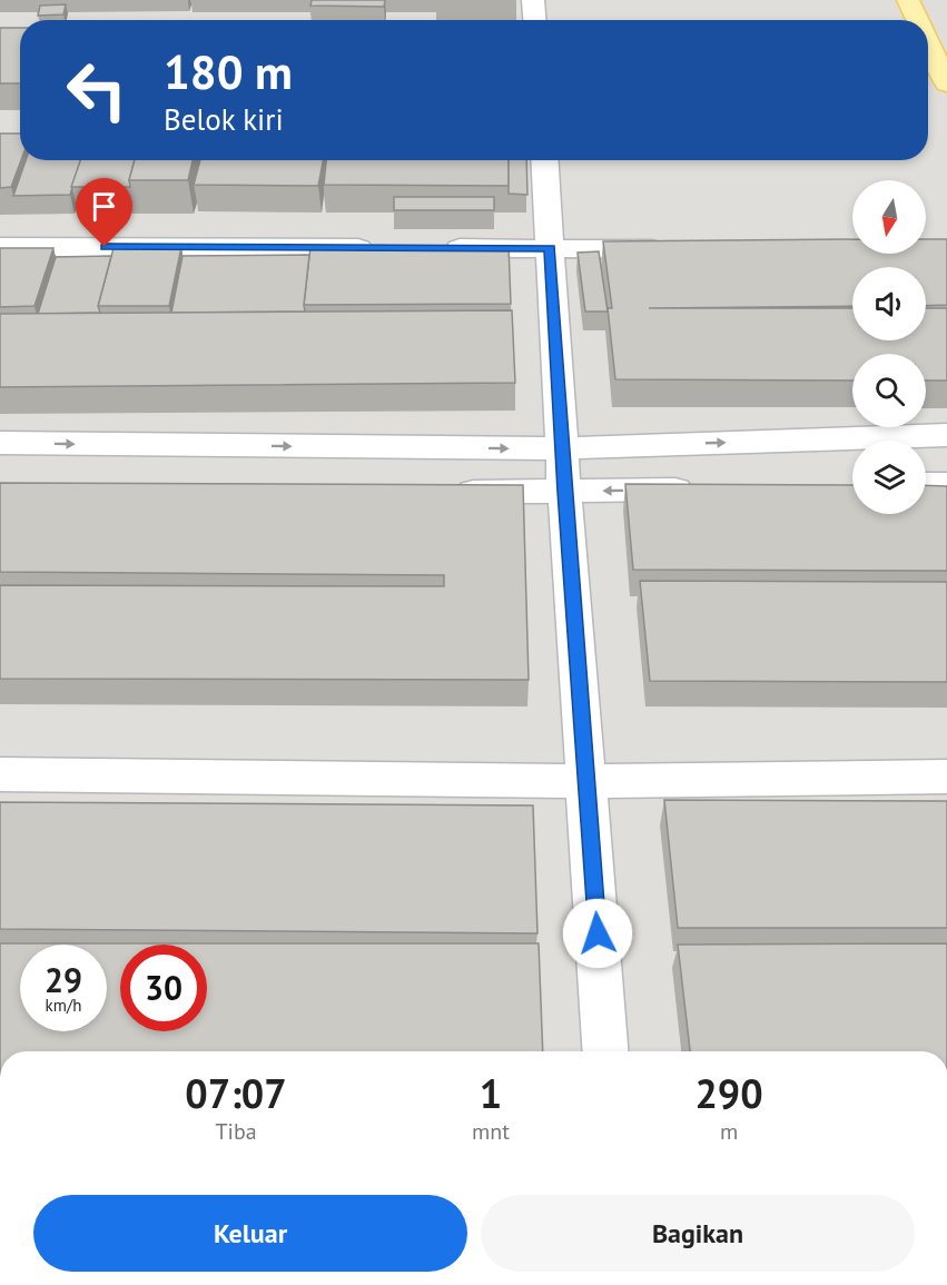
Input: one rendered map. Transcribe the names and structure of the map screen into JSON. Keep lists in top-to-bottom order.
{
  "north": "bottom",
  "page": {
    "turn": ["180 m", "Belok kiri"],
    "speed": "29 km/h",
    "limit": "30",
    "eta": [
      "07:07",
      "Tiba",
      "1",
      "mnt",
      "290",
      "m"
    ],
    "buttons": ["Keluar", "Bagikan"]
  }
}
